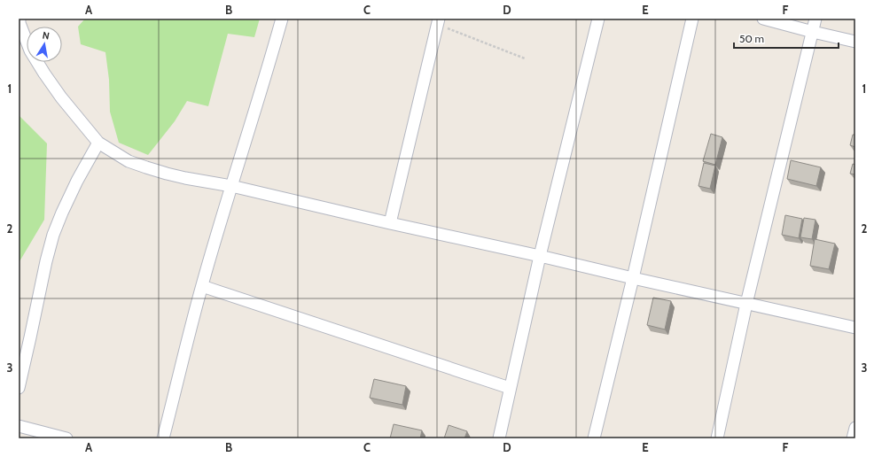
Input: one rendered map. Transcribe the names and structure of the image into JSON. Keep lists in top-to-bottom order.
{
  "scale_bar": "50 m",
  "north": "top",
  "grid": {
    "columns": [
      "A",
      "B",
      "C",
      "D",
      "E",
      "F"
    ],
    "rows": ["1", "2", "3"]
  }
}
